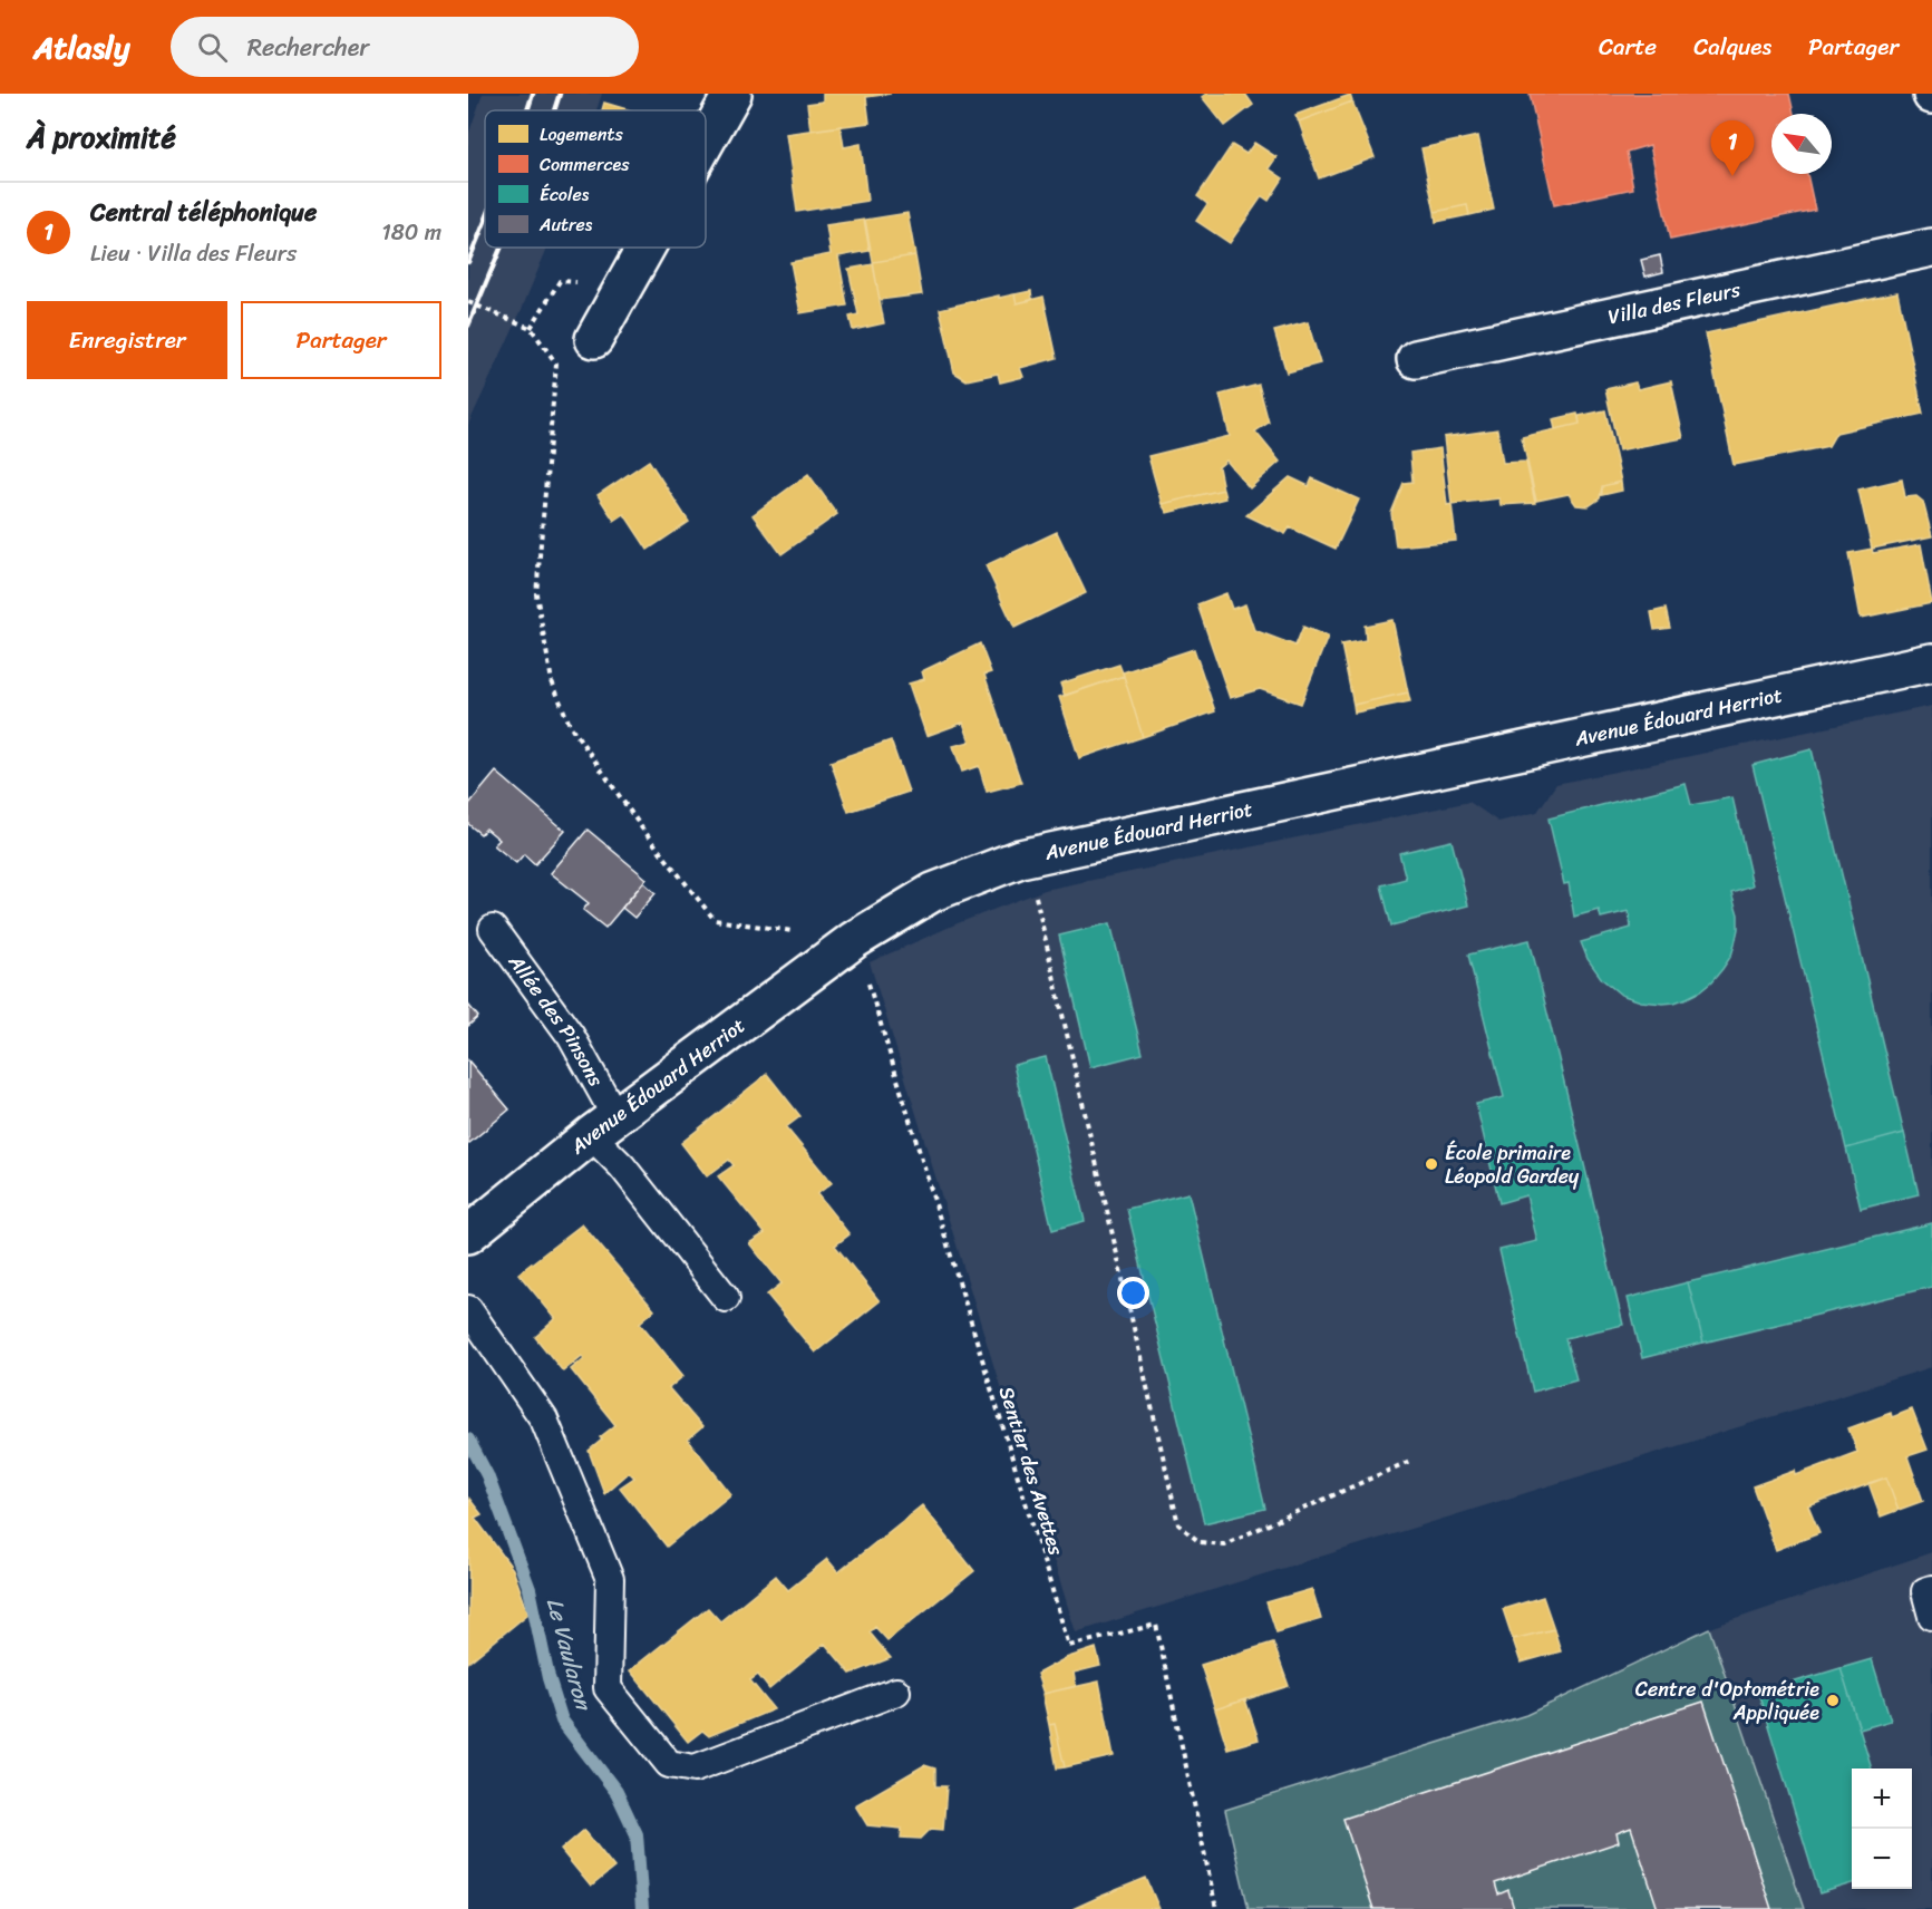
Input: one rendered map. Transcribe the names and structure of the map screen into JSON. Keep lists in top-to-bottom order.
{
  "streets": {
    "street": ["Villa des Fleurs", "Avenue Édouard Herriot"],
    "lane": ["Allée des Pinsons"],
    "path": ["Sentier des Avettes"]
  },
  "crossings": [
    ["Avenue Édouard Herriot", "Allée des Pinsons"],
    ["Avenue Édouard Herriot", "Sentier des Avettes"]
  ],
  "water": ["Le Vaularon"],
  "places": ["École primaire Léopold Gardey", "Centre d'Optométrie Appliquée"],
  "legend": [
    "Logements",
    "Commerces",
    "Écoles",
    "Autres"
  ],
  "north": "top left",
  "page": {
    "header": "Atlasly",
    "search": "Rechercher",
    "nav": ["Carte", "Calques", "Partager"],
    "heading": "À proximité",
    "pins": "1",
    "list": [
      {
        "mark": "1",
        "name": "Central téléphonique",
        "note": "Lieu · Villa des Fleurs",
        "value": "180 m"
      }
    ],
    "buttons": ["Enregistrer", "Partager"],
    "map_buttons": ["+", "−"]
  }
}
